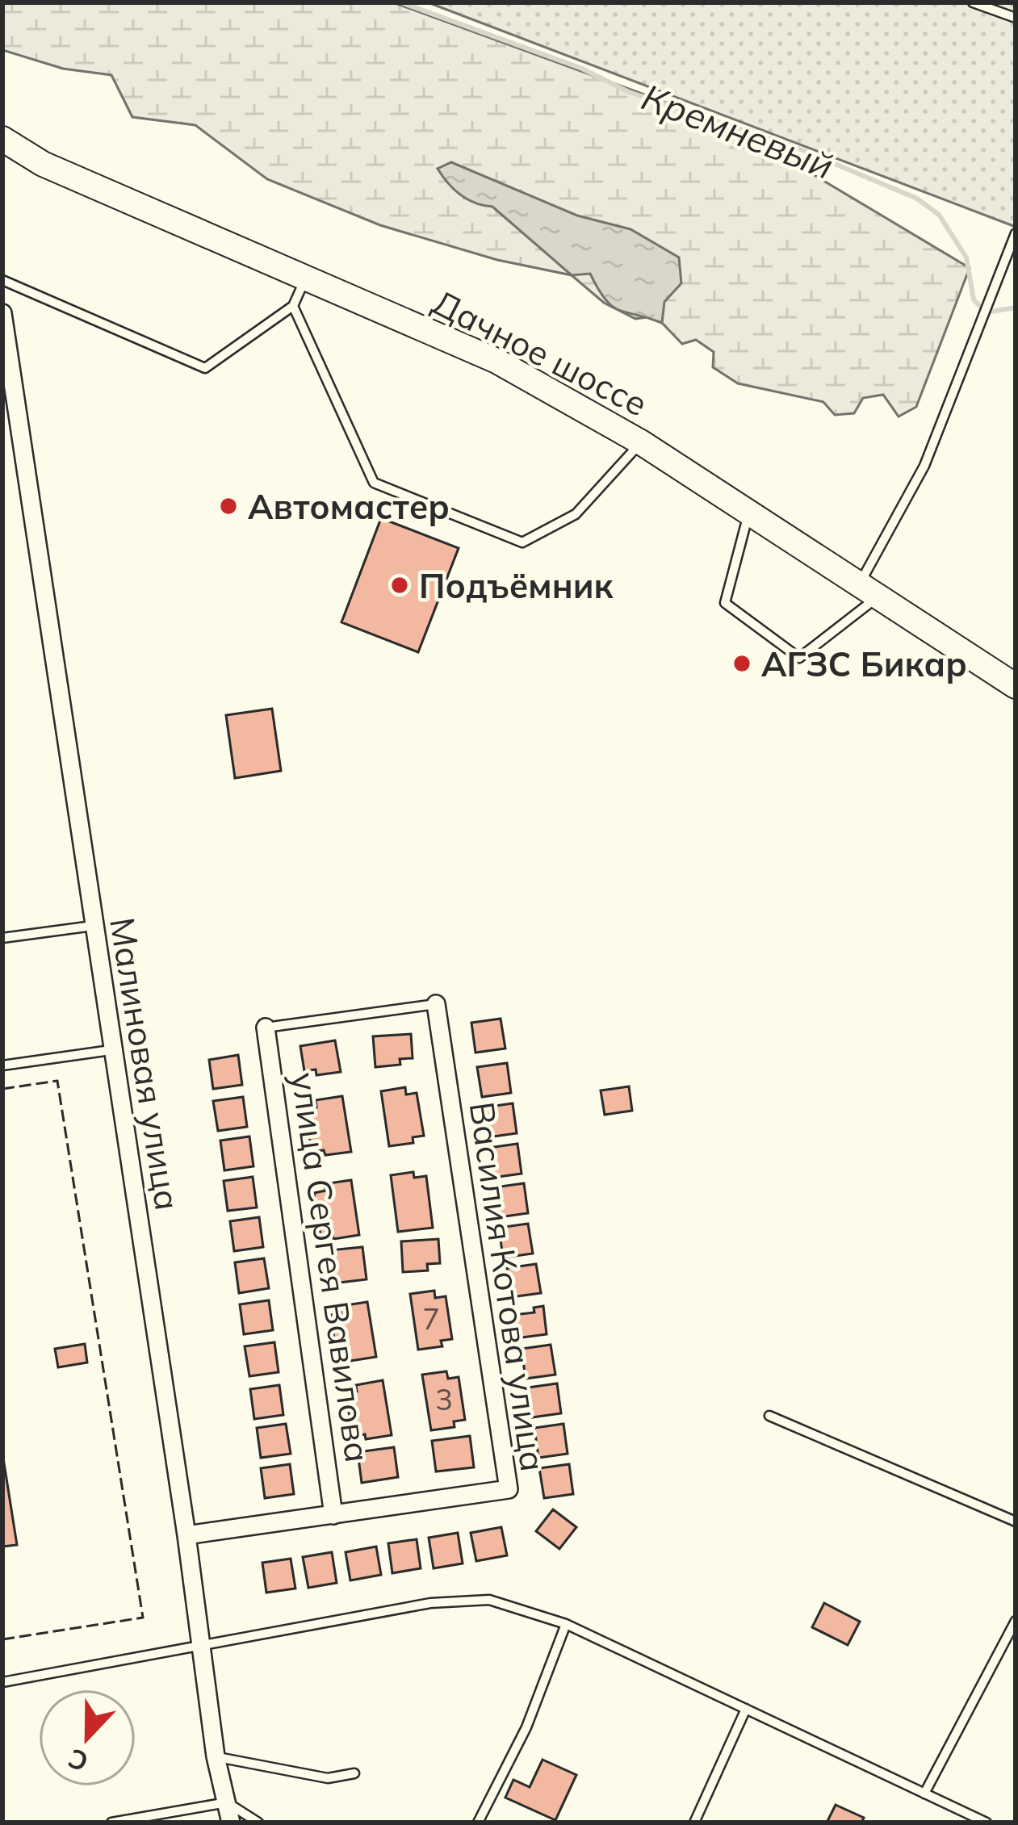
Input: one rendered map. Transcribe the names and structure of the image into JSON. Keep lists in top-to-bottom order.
{
  "streets": {
    "main road": ["Дачное шоссе"],
    "street": ["Малиновая улица", "улица Сергея Вавилова", "Василия Котова улица"]
  },
  "crossings": [
    ["Малиновая улица", "Василия Котова улица"],
    ["улица Сергея Вавилова", "Василия Котова улица"]
  ],
  "water": ["Кремневый"],
  "places": ["Автомастер", "Подъёмник", "АГЗС Бикар"],
  "house_numbers": ["7", "3"],
  "north": "bottom"
}
